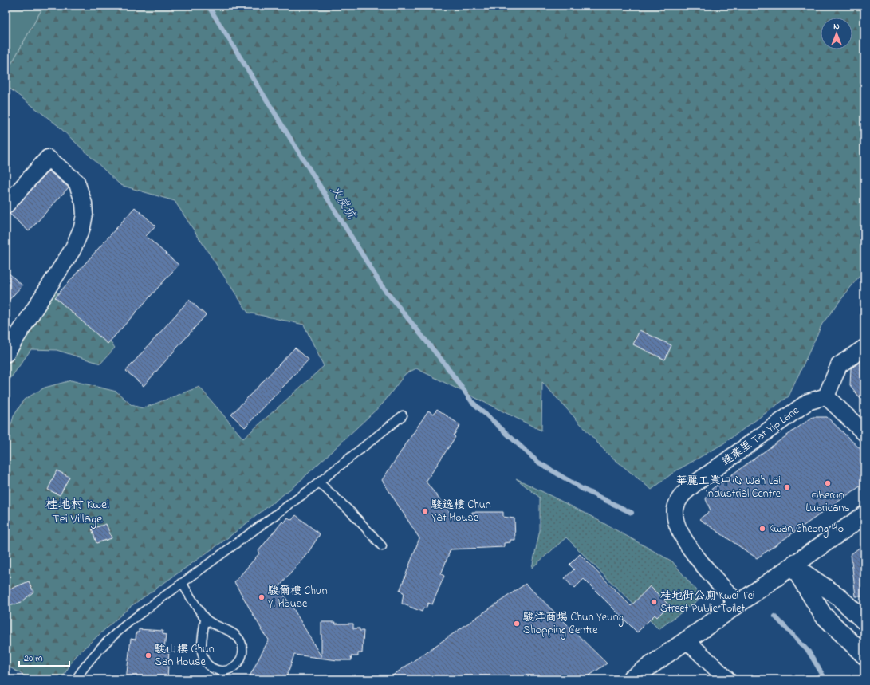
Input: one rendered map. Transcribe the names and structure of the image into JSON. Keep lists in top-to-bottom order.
{
  "streets": {
    "street": ["達業里 Tat Yip Lane"]
  },
  "districts": ["桂地村 Kwei Tei Village"],
  "water": ["火炭坑"],
  "places": [
    "Oberon Lubricans",
    "華麗工業中心 Wah Lai Industrial Centre",
    "駿逸樓 Chun Yat House",
    "Kwan Cheong Ho",
    "駿爾樓 Chun Yi House",
    "桂地街公廁 Kwei Tei Street Public Toilet",
    "駿洋商場 Chun Yeung Shopping Centre",
    "駿山樓 Chun San House"
  ],
  "scale_bar": "20 m",
  "north": "top"
}
